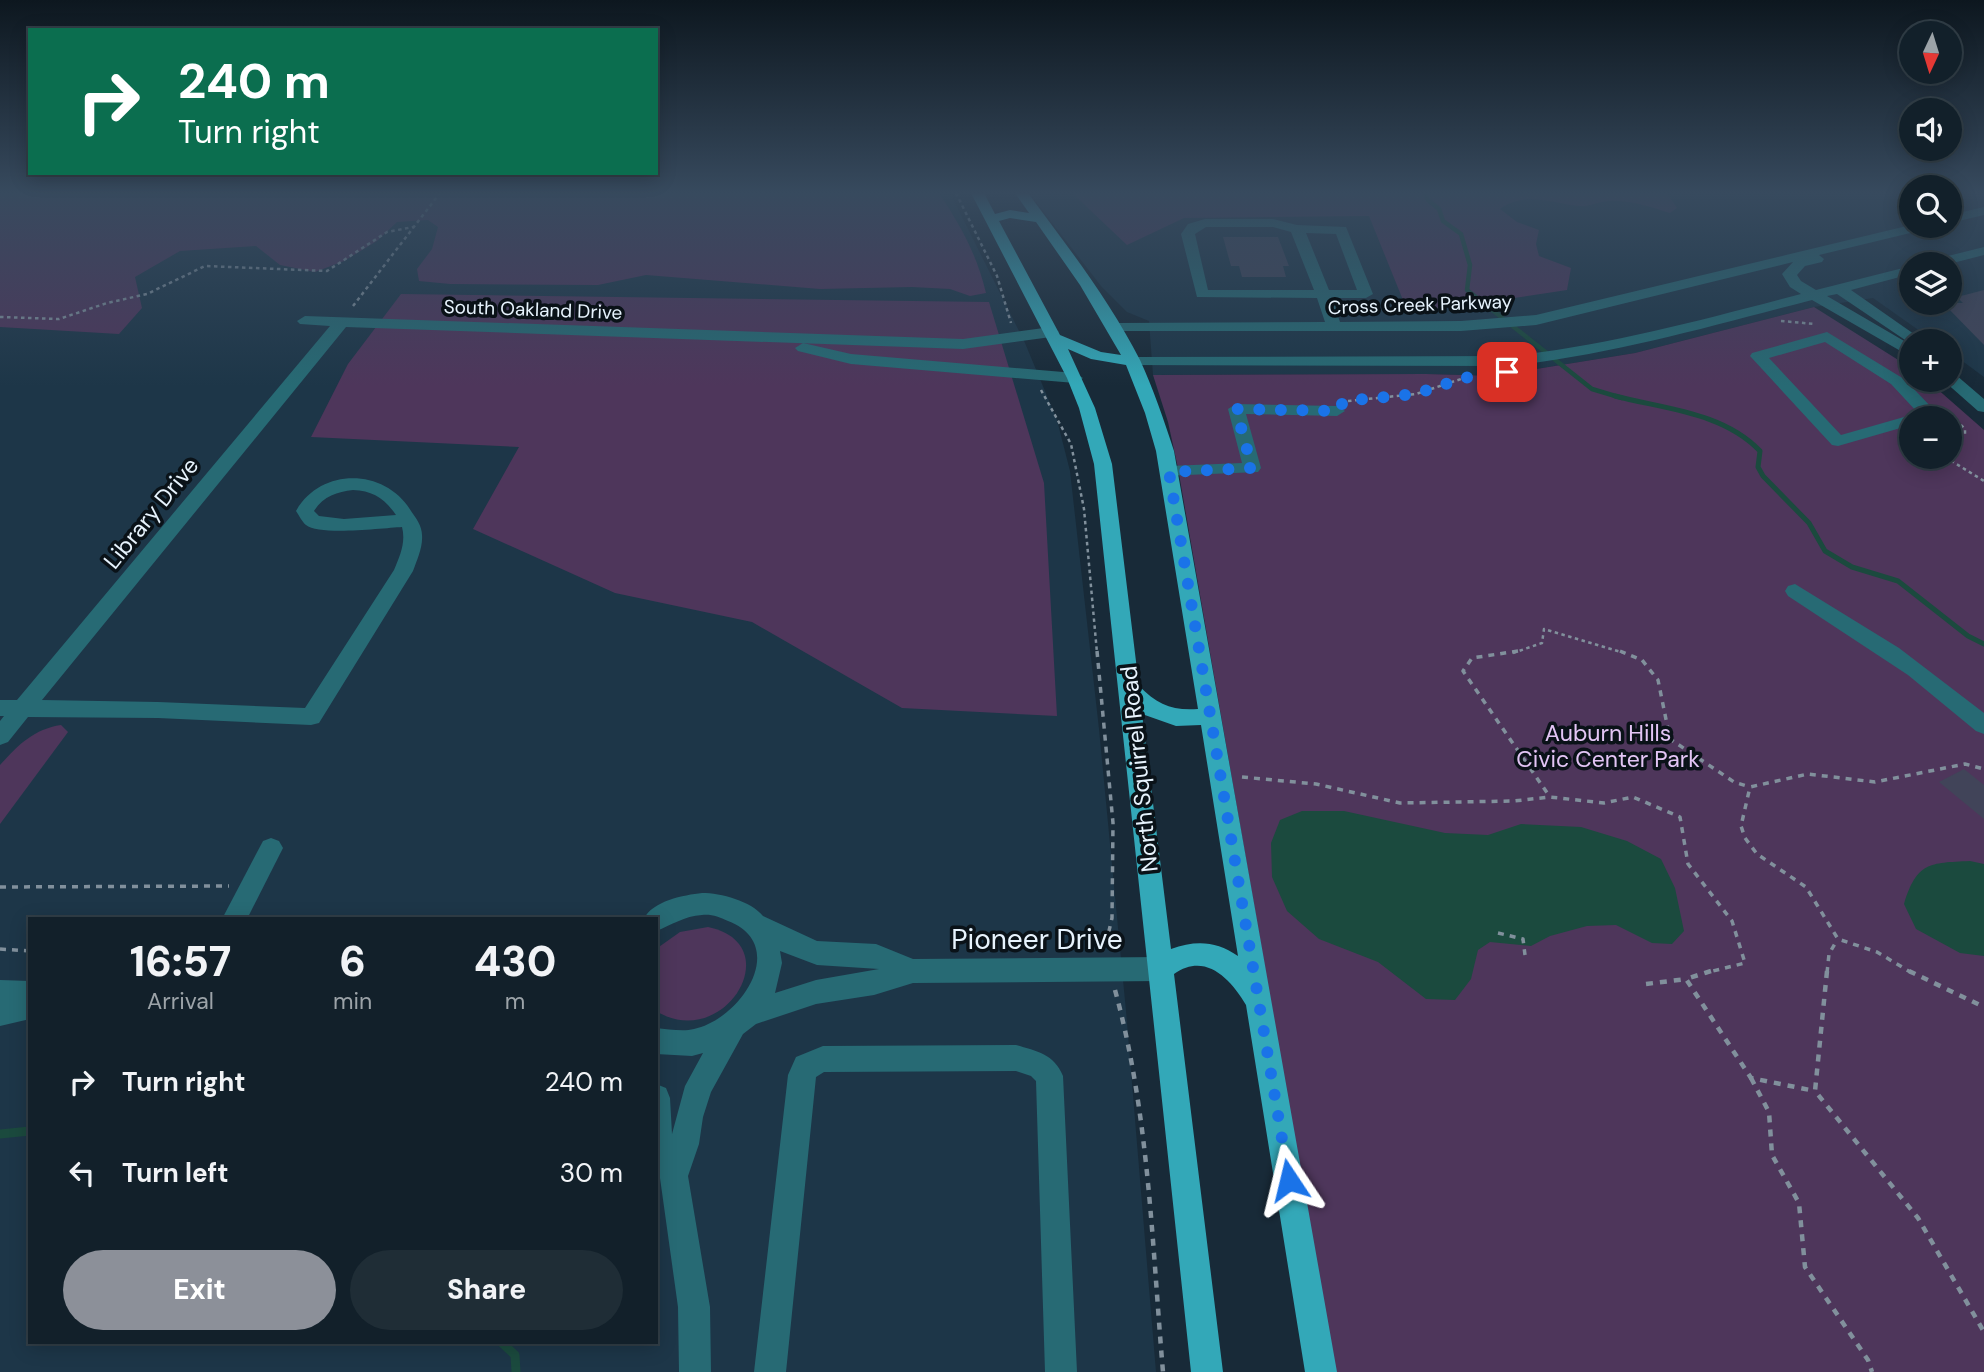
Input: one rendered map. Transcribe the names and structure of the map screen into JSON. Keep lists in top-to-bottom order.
{
  "streets": {
    "main road": ["North Squirrel Road"],
    "street": [
      "Cross Creek Parkway",
      "South Oakland Drive",
      "Library Drive",
      "Pioneer Drive"
    ]
  },
  "crossings": [
    ["South Oakland Drive", "Library Drive"],
    ["South Oakland Drive", "North Squirrel Road"],
    ["North Squirrel Road", "Pioneer Drive"]
  ],
  "parks": ["Auburn Hills Civic Center Park"],
  "north": "bottom",
  "page": {
    "map_buttons": ["+", "−"],
    "turn": ["240 m", "Turn right"],
    "eta": [
      "16:57",
      "Arrival",
      "6",
      "min",
      "430",
      "m"
    ],
    "list": [
      {
        "name": "Turn right",
        "value": "240 m"
      },
      {
        "name": "Turn left",
        "value": "30 m"
      }
    ],
    "buttons": ["Exit", "Share"]
  }
}
